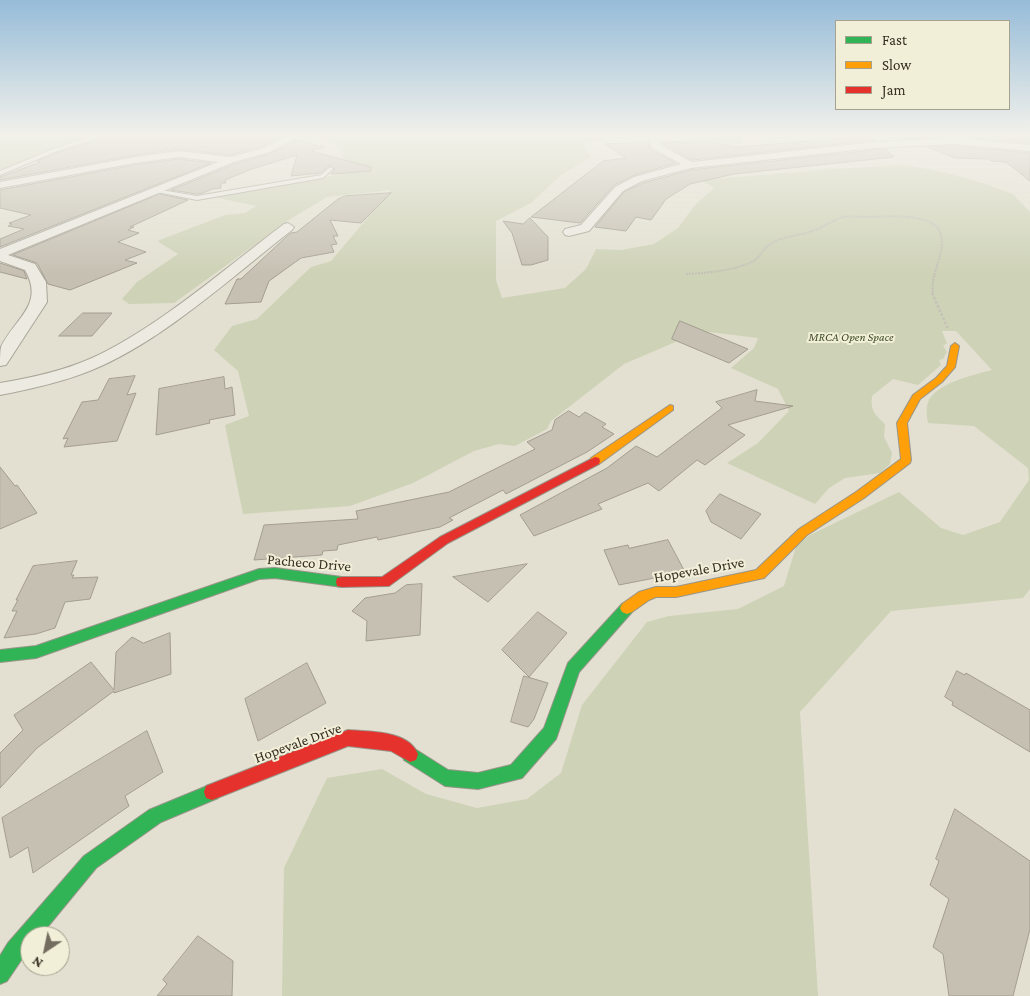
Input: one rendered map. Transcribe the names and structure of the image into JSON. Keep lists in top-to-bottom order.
{
  "streets": {
    "street": ["Pacheco Drive", "Hopevale Drive"]
  },
  "parks": ["MRCA Open Space"],
  "legend": ["Fast", "Slow", "Jam"],
  "north": "bottom left"
}
